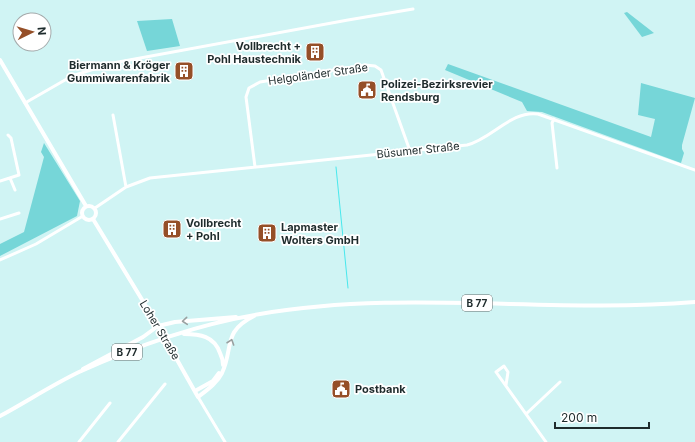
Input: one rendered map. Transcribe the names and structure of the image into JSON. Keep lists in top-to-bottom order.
{
  "streets": {
    "main road": ["B 77", "Loher Straße"],
    "street": ["Helgoländer Straße", "Büsumer Straße"]
  },
  "crossings": [
    ["Helgoländer Straße", "Büsumer Straße"],
    ["Büsumer Straße", "Loher Straße"]
  ],
  "places": {
    "building": [
      "Vollbrecht + Pohl Haustechnik",
      "Biermann & Kröger Gummiwarenfabrik",
      "Vollbrecht + Pohl",
      "Lapmaster Wolters GmbH"
    ],
    "public building": ["Polizei-Bezirksrevier Rendsburg", "Postbank"]
  },
  "scale_bar": "200 m",
  "north": "right"
}
